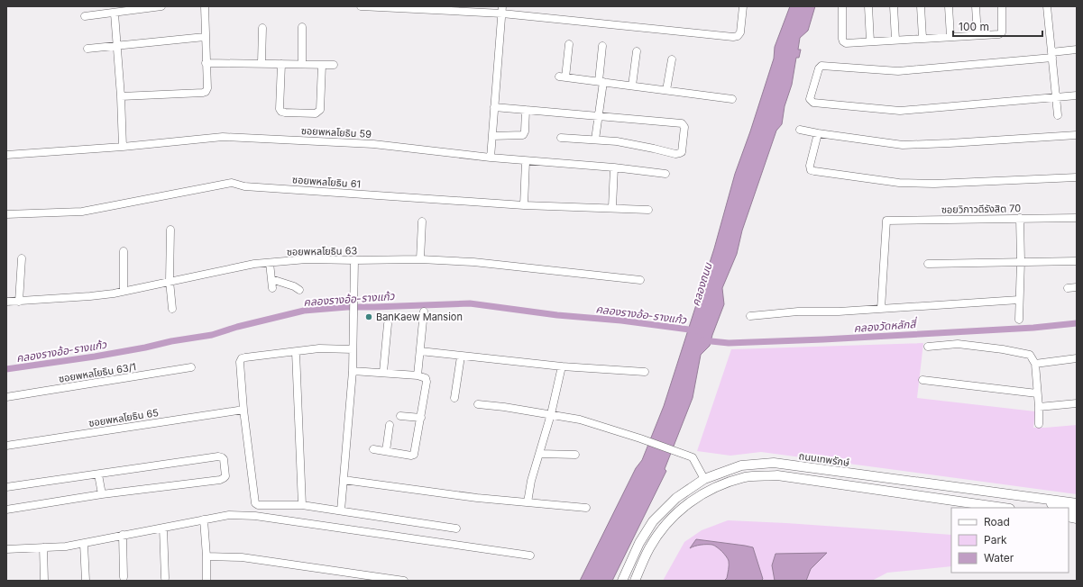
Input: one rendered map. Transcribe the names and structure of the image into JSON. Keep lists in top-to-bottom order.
{
  "streets": {
    "main road": ["ถนนเทพรักษ์"],
    "street": [
      "ซอยพหลโยธิน 59",
      "ซอยพหลโยธิน 61",
      "ซอยวิภาวดีรังสิต 70",
      "ซอยพหลโยธิน 63",
      "ซอยพหลโยธิน 63/1",
      "ซอยพหลโยธิน 65"
    ]
  },
  "water": ["คลองถนน", "คลองรางอ้อ-รางแก้ว", "คลองวัดหลักสี่"],
  "places": ["BanKaew Mansion"],
  "legend": ["Road", "Park", "Water"],
  "scale_bar": "100 m"
}
